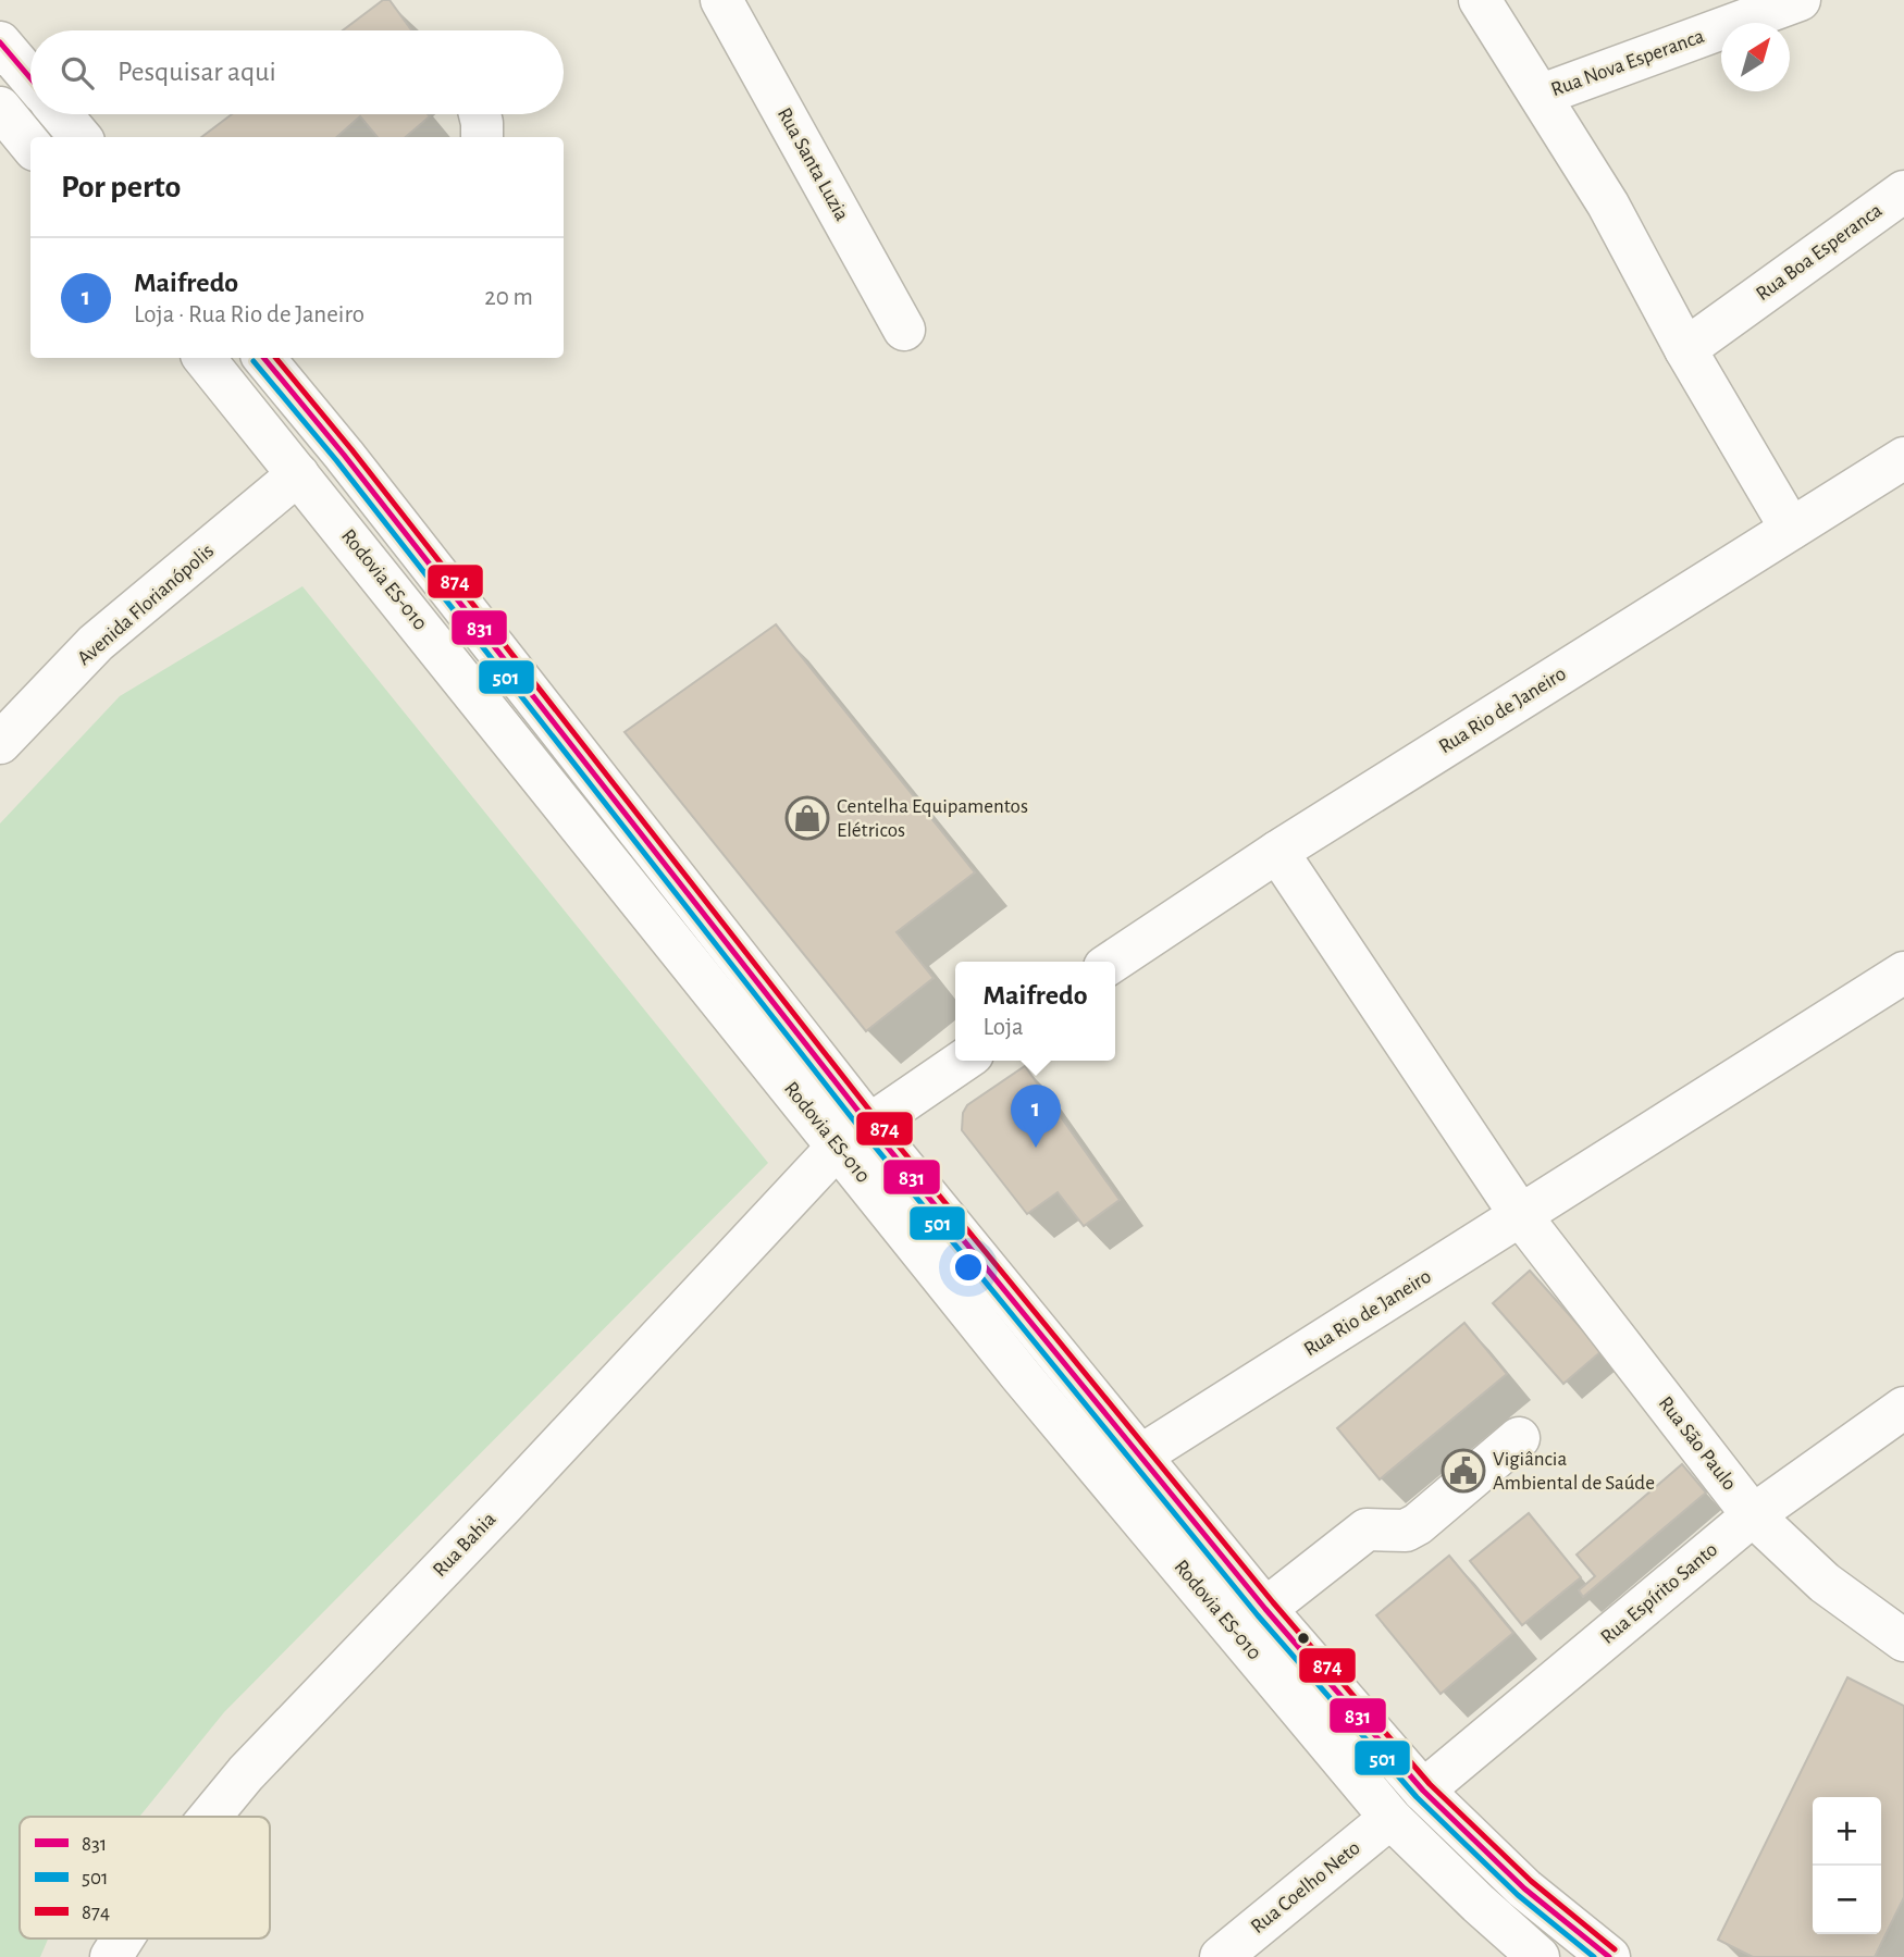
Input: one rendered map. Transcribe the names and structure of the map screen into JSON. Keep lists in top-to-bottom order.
{
  "streets": {
    "street": [
      "Rua Nova Esperanca",
      "Rua Santa Luzia",
      "Rua Boa Esperanca",
      "Rodovia ES-010",
      "Avenida Florianópolis",
      "Rua Rio de Janeiro",
      "Rua São Paulo",
      "Rua Bahia",
      "Rua Espírito Santo",
      "Rua Coelho Neto"
    ]
  },
  "crossings": [
    ["Rodovia ES-010", "Avenida Florianópolis"],
    ["Rodovia ES-010", "Rua Rio de Janeiro"],
    ["Rodovia ES-010", "Rua Bahia"],
    ["Rodovia ES-010", "Rua Espírito Santo"],
    ["Rodovia ES-010", "Rua Coelho Neto"],
    ["Rua Rio de Janeiro", "Rua São Paulo"],
    ["Rua São Paulo", "Rua Espírito Santo"]
  ],
  "places": {
    "shop": ["Centelha Equipamentos Elétricos"],
    "public building": ["Vigiância Ambiental de Saúde"]
  },
  "lines": ["transit line 831", "transit line 874", "transit line 501"],
  "legend": ["831", "501", "874"],
  "north": "top right",
  "page": {
    "search": "Pesquisar aqui",
    "heading": "Por perto",
    "list": [
      {
        "mark": "1",
        "name": "Maifredo",
        "note": "Loja · Rua Rio de Janeiro",
        "value": "20 m"
      }
    ],
    "popup": ["Maifredo", "Loja"],
    "pins": "1",
    "map_buttons": ["+", "−"]
  }
}
